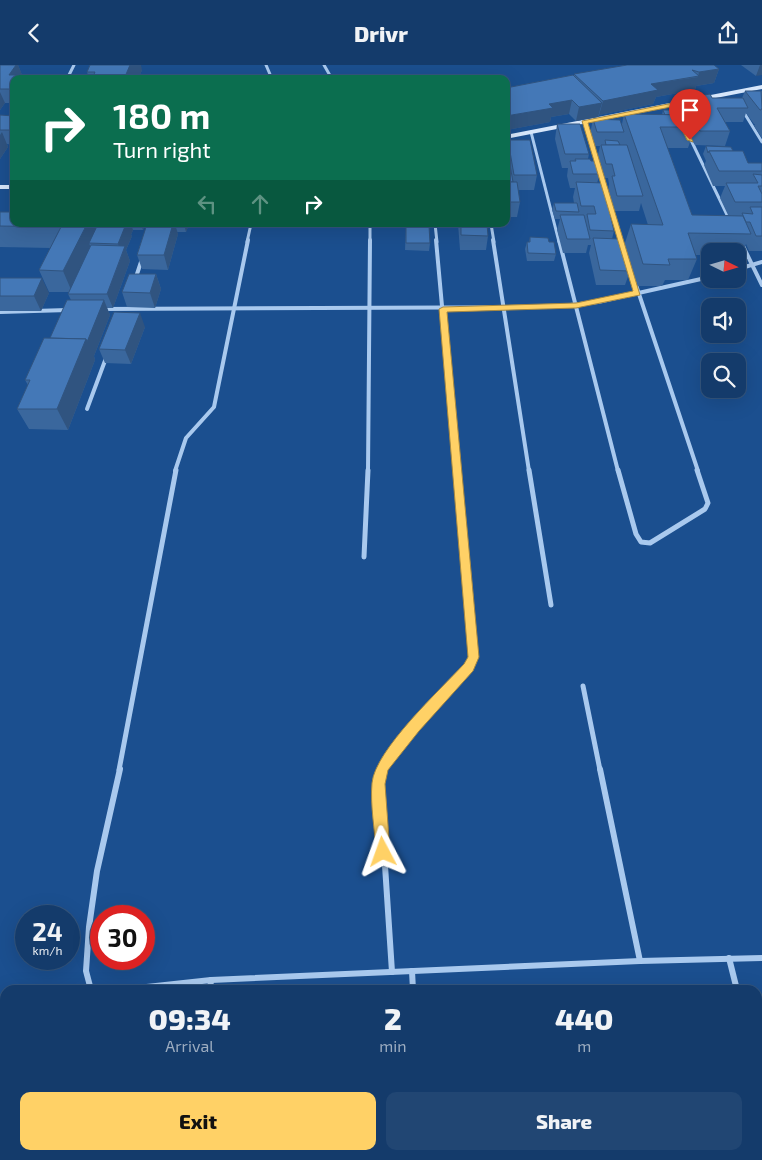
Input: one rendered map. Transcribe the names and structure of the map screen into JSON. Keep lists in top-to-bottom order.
{
  "north": "right",
  "page": {
    "header": "Drivr",
    "turn": ["180 m", "Turn right"],
    "speed": "24 km/h",
    "limit": "30",
    "eta": [
      "09:34",
      "Arrival",
      "2",
      "min",
      "440",
      "m"
    ],
    "buttons": ["Exit", "Share"]
  }
}
